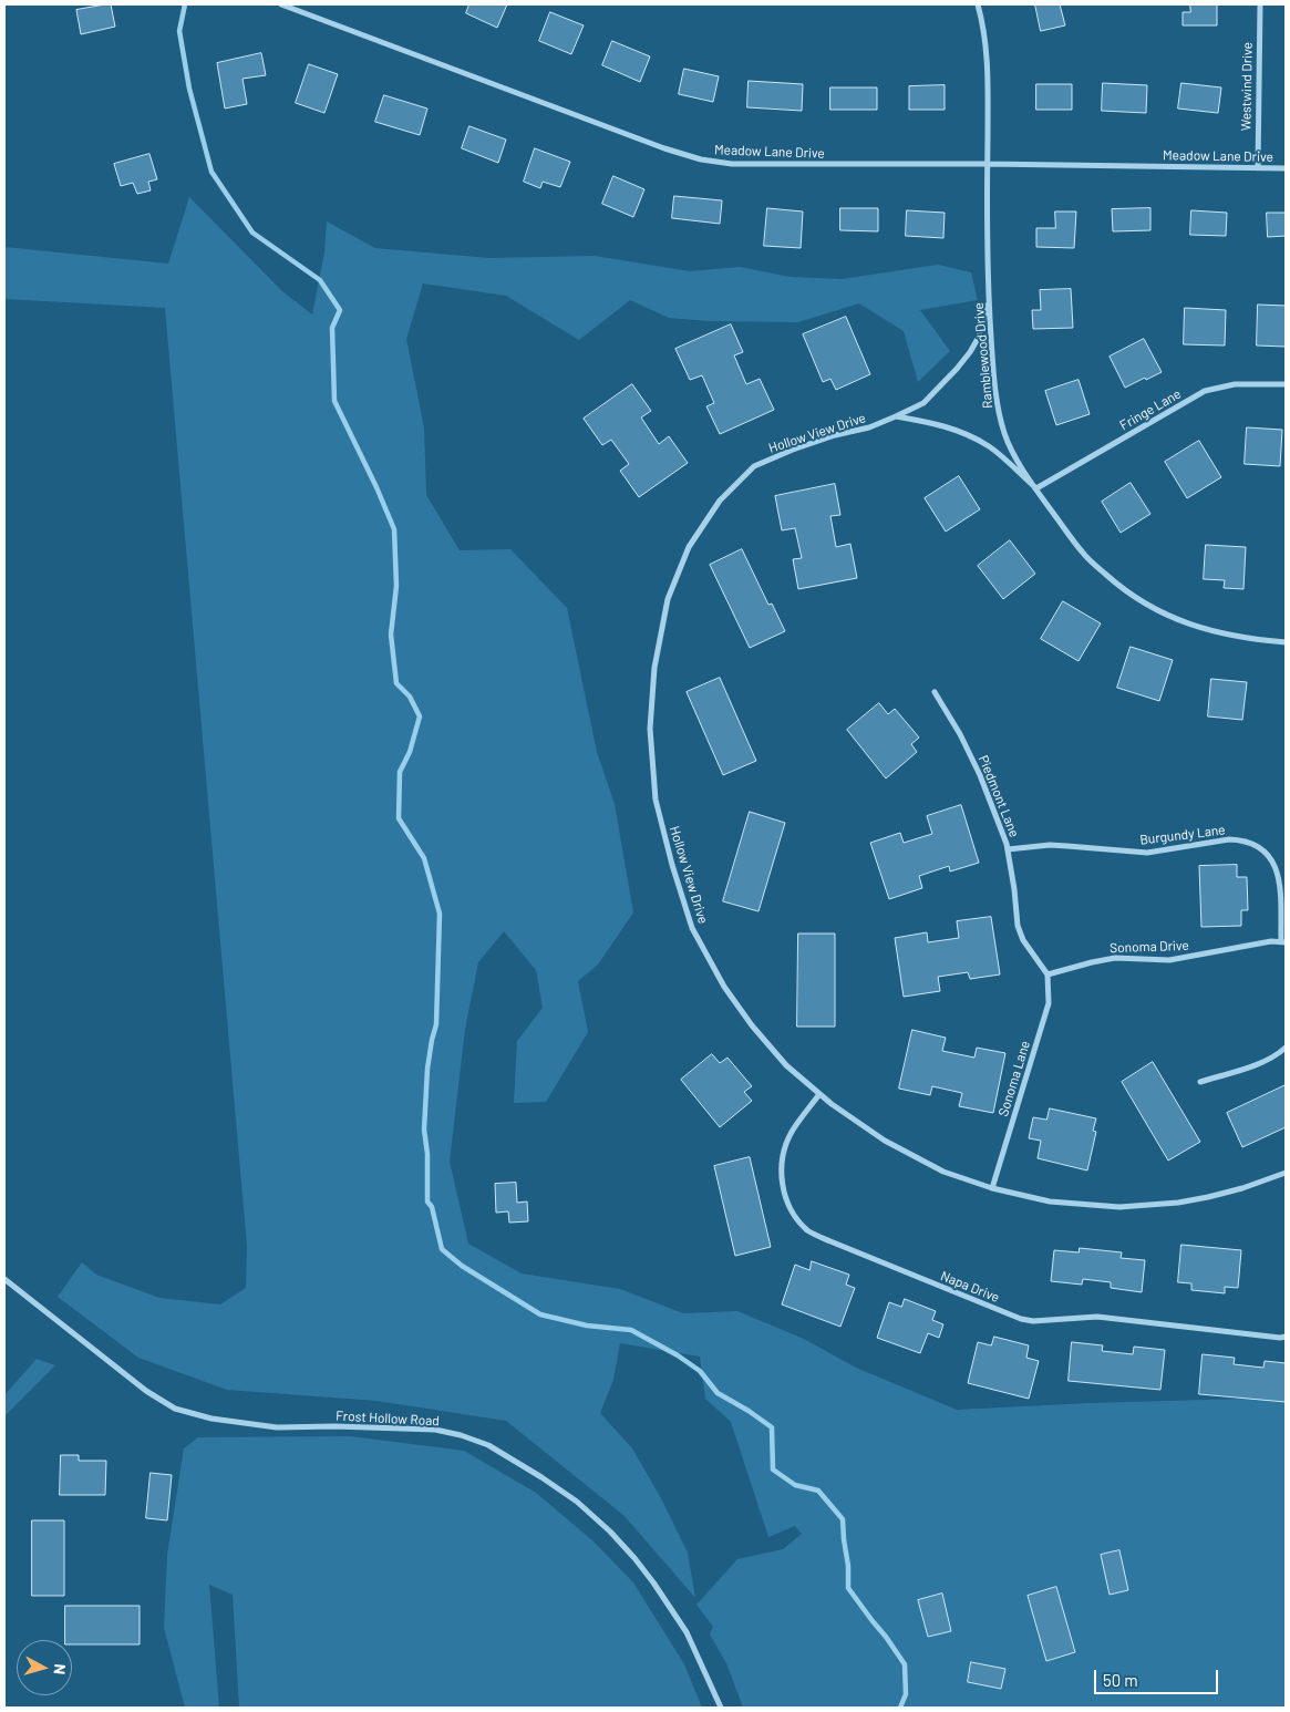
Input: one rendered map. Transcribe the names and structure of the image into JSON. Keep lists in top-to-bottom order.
{
  "streets": {
    "street": [
      "Westwind Drive",
      "Meadow Lane Drive",
      "Ramblewood Drive",
      "Fringe Lane",
      "Hollow View Drive",
      "Piedmont Lane",
      "Burgundy Lane",
      "Sonoma Drive",
      "Sonoma Lane",
      "Napa Drive",
      "Frost Hollow Road"
    ]
  },
  "crossings": [
    ["Westwind Drive", "Meadow Lane Drive"],
    ["Meadow Lane Drive", "Ramblewood Drive"],
    ["Ramblewood Drive", "Fringe Lane"],
    ["Ramblewood Drive", "Hollow View Drive"],
    ["Hollow View Drive", "Sonoma Lane"],
    ["Hollow View Drive", "Napa Drive"],
    ["Piedmont Lane", "Burgundy Lane"],
    ["Piedmont Lane", "Sonoma Drive"],
    ["Piedmont Lane", "Sonoma Lane"],
    ["Burgundy Lane", "Sonoma Drive"],
    ["Sonoma Drive", "Sonoma Lane"]
  ],
  "scale_bar": "50 m",
  "north": "right"
}
